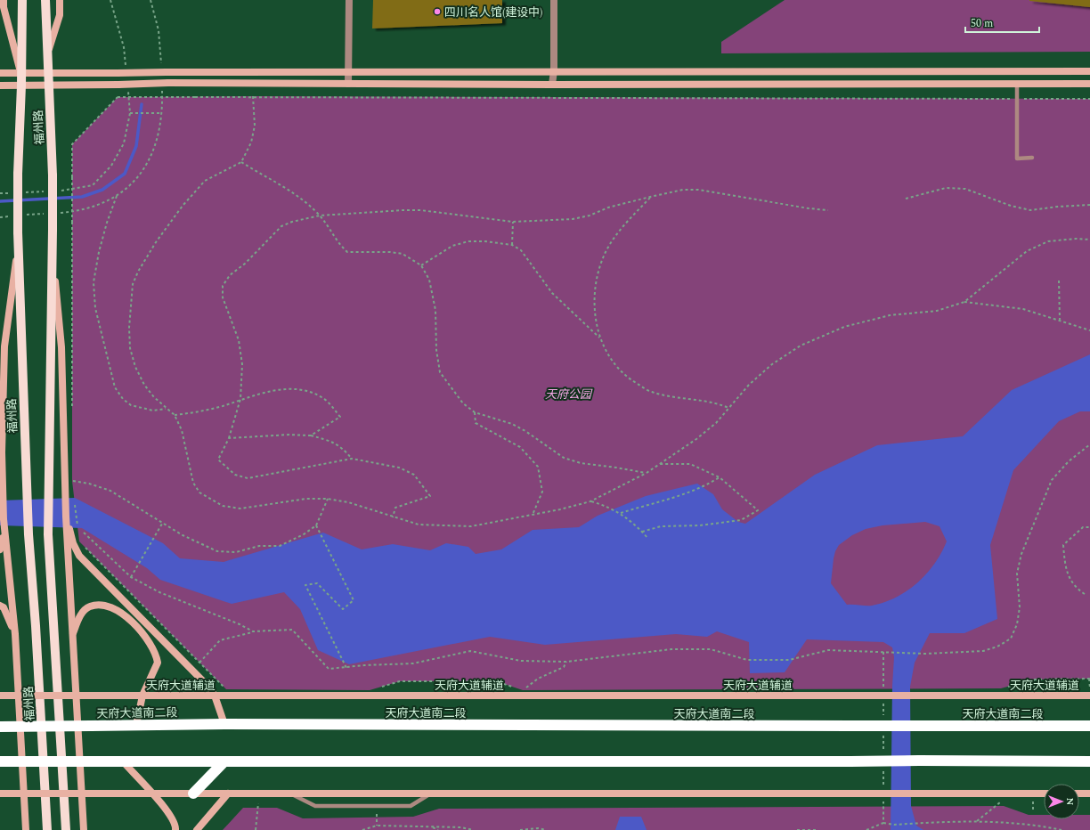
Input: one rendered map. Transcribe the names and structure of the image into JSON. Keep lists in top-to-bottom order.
{
  "streets": {
    "highway": ["天府大道南二段"],
    "main road": ["福州路"],
    "street": ["天府大道辅道"]
  },
  "parks": ["天府公园"],
  "places": ["四川名人馆(建设中)"],
  "scale_bar": "50 m",
  "north": "right"
}
